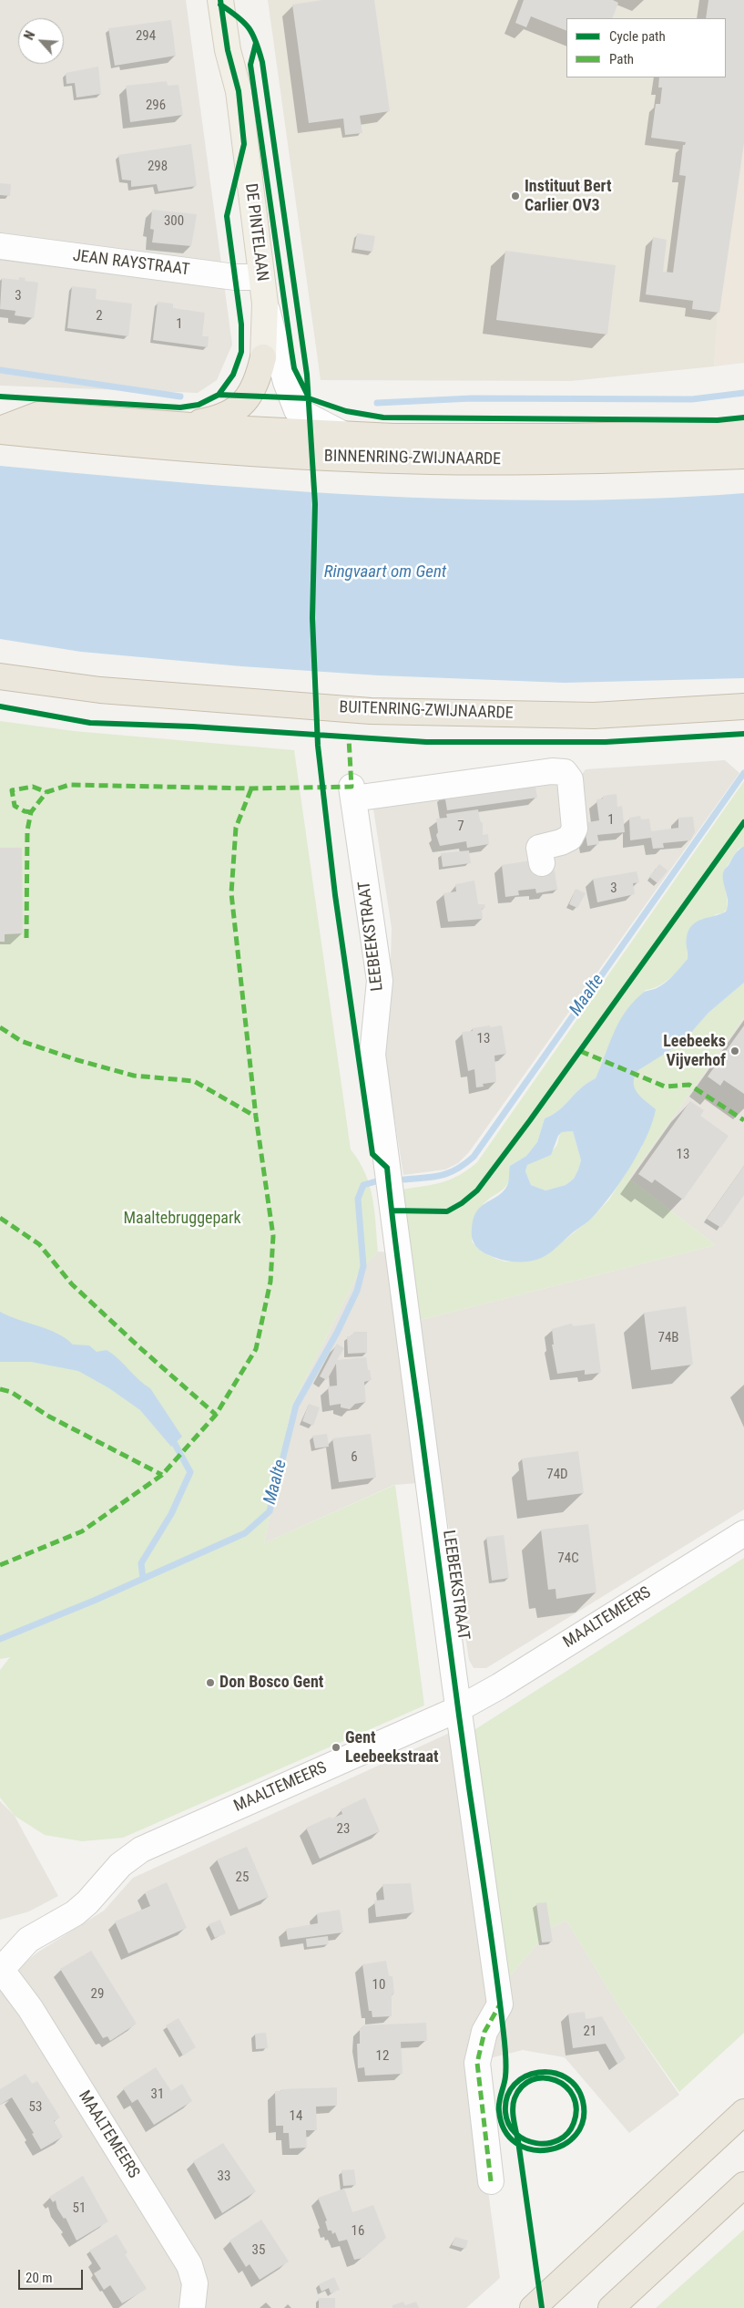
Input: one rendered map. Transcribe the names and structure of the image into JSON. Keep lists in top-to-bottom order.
{
  "streets": {
    "highway": ["BINNENRING-ZWIJNAARDE", "BUITENRING-ZWIJNAARDE"],
    "main road": ["DE PINTELAAN"],
    "street": ["JEAN RAYSTRAAT", "LEEBEEKSTRAAT", "MAALTEMEERS"]
  },
  "crossings": [
    ["DE PINTELAAN", "JEAN RAYSTRAAT"],
    ["LEEBEEKSTRAAT", "MAALTEMEERS"]
  ],
  "water": ["Ringvaart om Gent", "Maalte"],
  "parks": ["Maaltebruggepark"],
  "places": [
    "Instituut Bert Carlier OV3",
    "Leebeeks Vijverhof",
    "Don Bosco Gent",
    "Gent Leebeekstraat"
  ],
  "house_numbers": [
    "294",
    "296",
    "298",
    "300",
    "3",
    "2",
    "1",
    "1",
    "7",
    "3",
    "13",
    "13",
    "74B",
    "6",
    "74D",
    "74C",
    "23",
    "25",
    "10",
    "29",
    "21",
    "12",
    "31",
    "53",
    "14",
    "33",
    "51",
    "16",
    "35"
  ],
  "legend": ["Cycle path", "Path"],
  "scale_bar": "20 m",
  "north": "top left"
}
